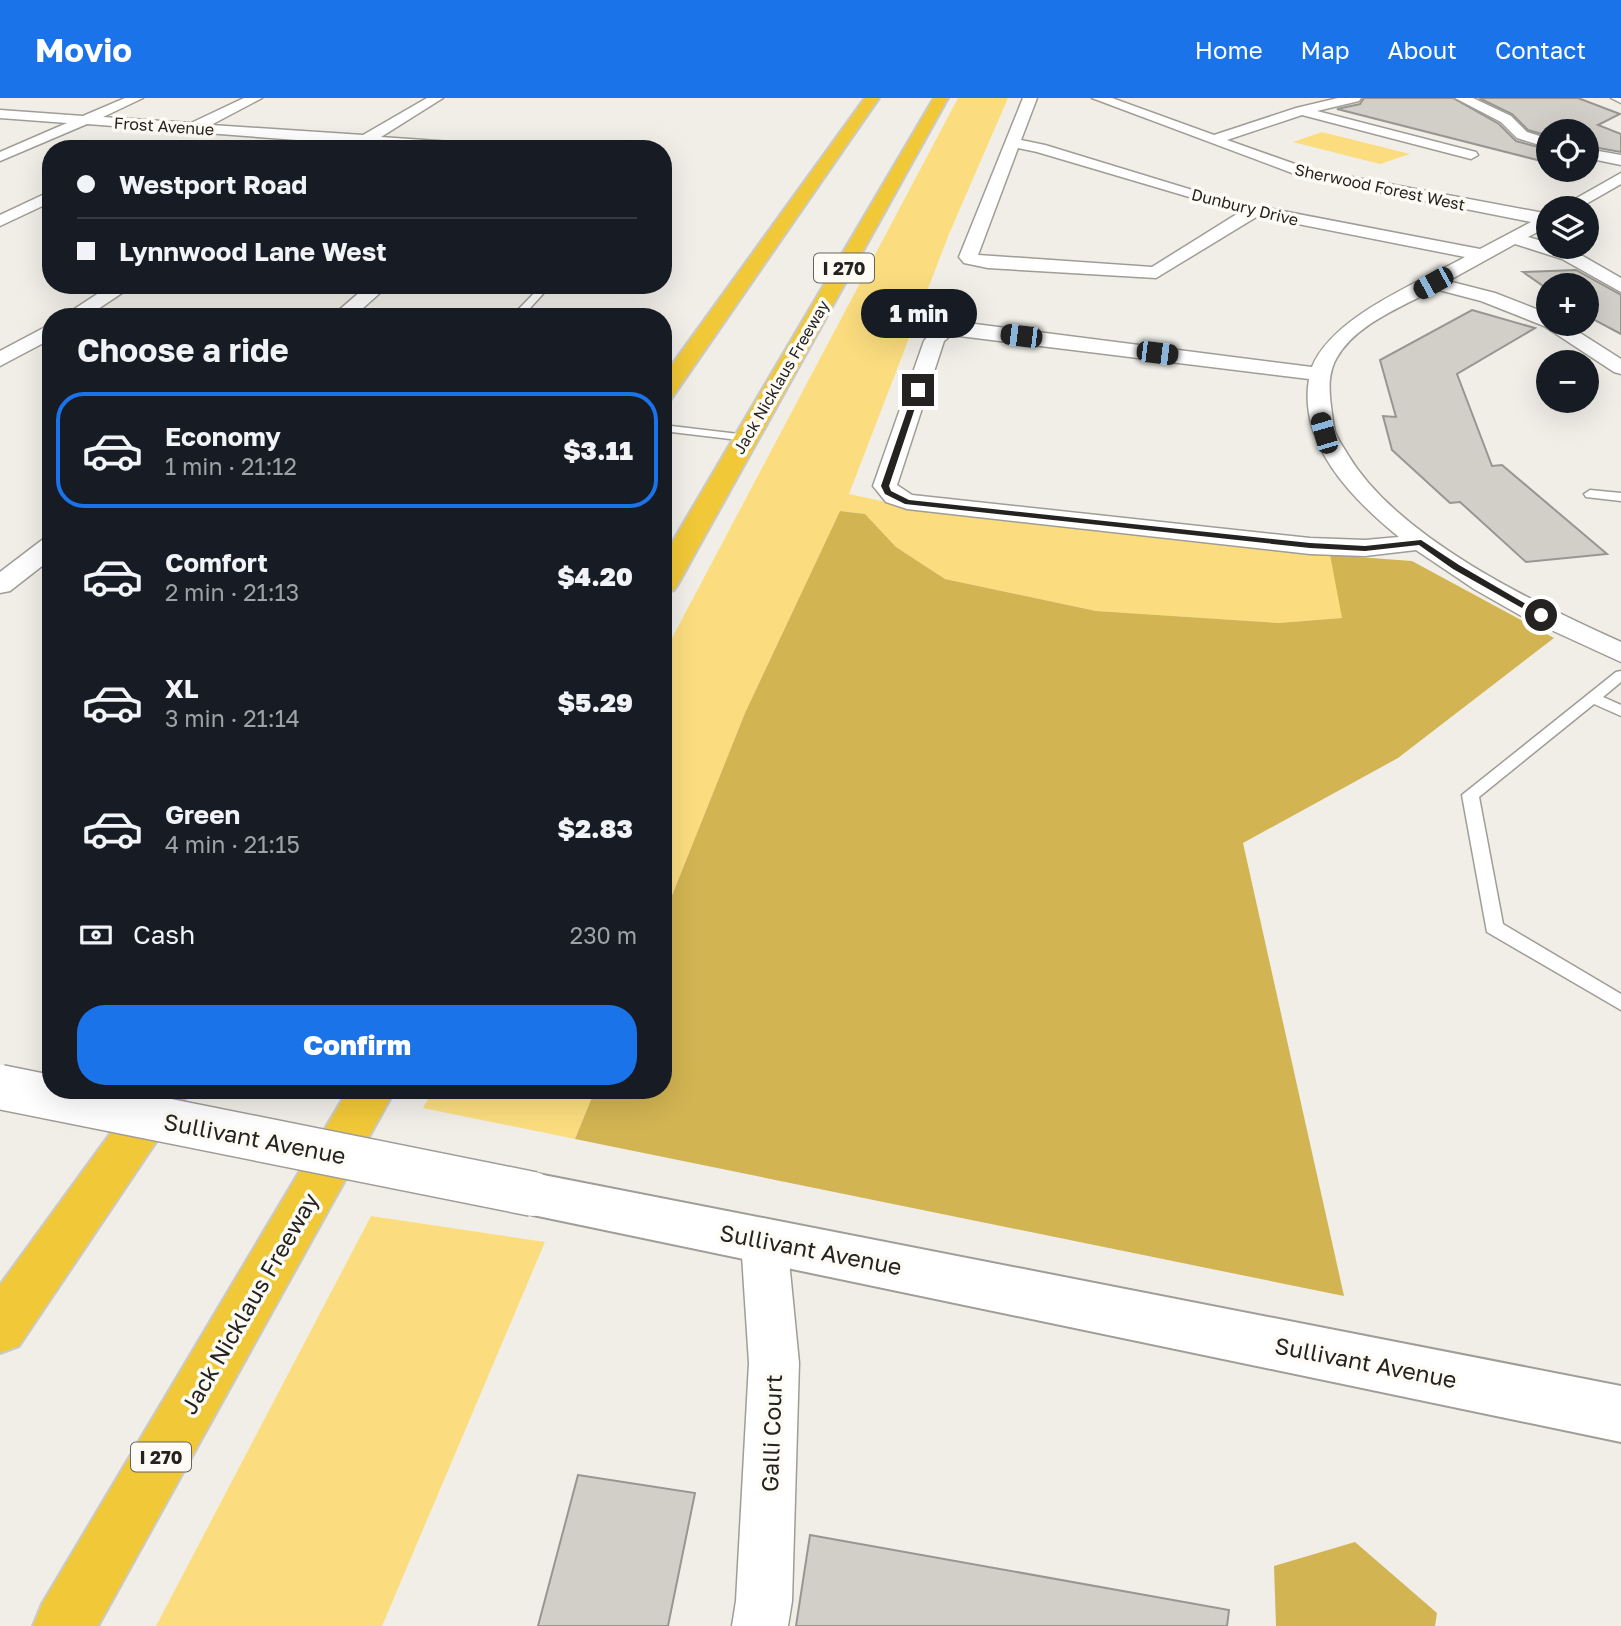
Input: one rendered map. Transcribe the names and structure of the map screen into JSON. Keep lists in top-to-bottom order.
{
  "streets": {
    "highway": ["I 270", "Jack Nicklaus Freeway"],
    "street": [
      "Frost Avenue",
      "Sherwood Forest West",
      "Dunbury Drive",
      "Sullivant Avenue",
      "Galli Court"
    ]
  },
  "crossings": [
    ["Sullivant Avenue", "Galli Court"]
  ],
  "page": {
    "header": "Movio",
    "nav": [
      "Home",
      "Map",
      "About",
      "Contact"
    ],
    "map_buttons": ["+", "−"],
    "banner": ["Westport Road", "Lynnwood Lane West"],
    "bubble": "1 min",
    "heading": "Choose a ride",
    "list": [
      {
        "name": "Economy",
        "note": "1 min · 21:12",
        "value": "$3.11"
      },
      {
        "name": "Comfort",
        "note": "2 min · 21:13",
        "value": "$4.20"
      },
      {
        "name": "XL",
        "note": "3 min · 21:14",
        "value": "$5.29"
      },
      {
        "name": "Green",
        "note": "4 min · 21:15",
        "value": "$2.83"
      }
    ],
    "pay": ["Cash", "230 m"],
    "buttons": "Confirm"
  }
}
